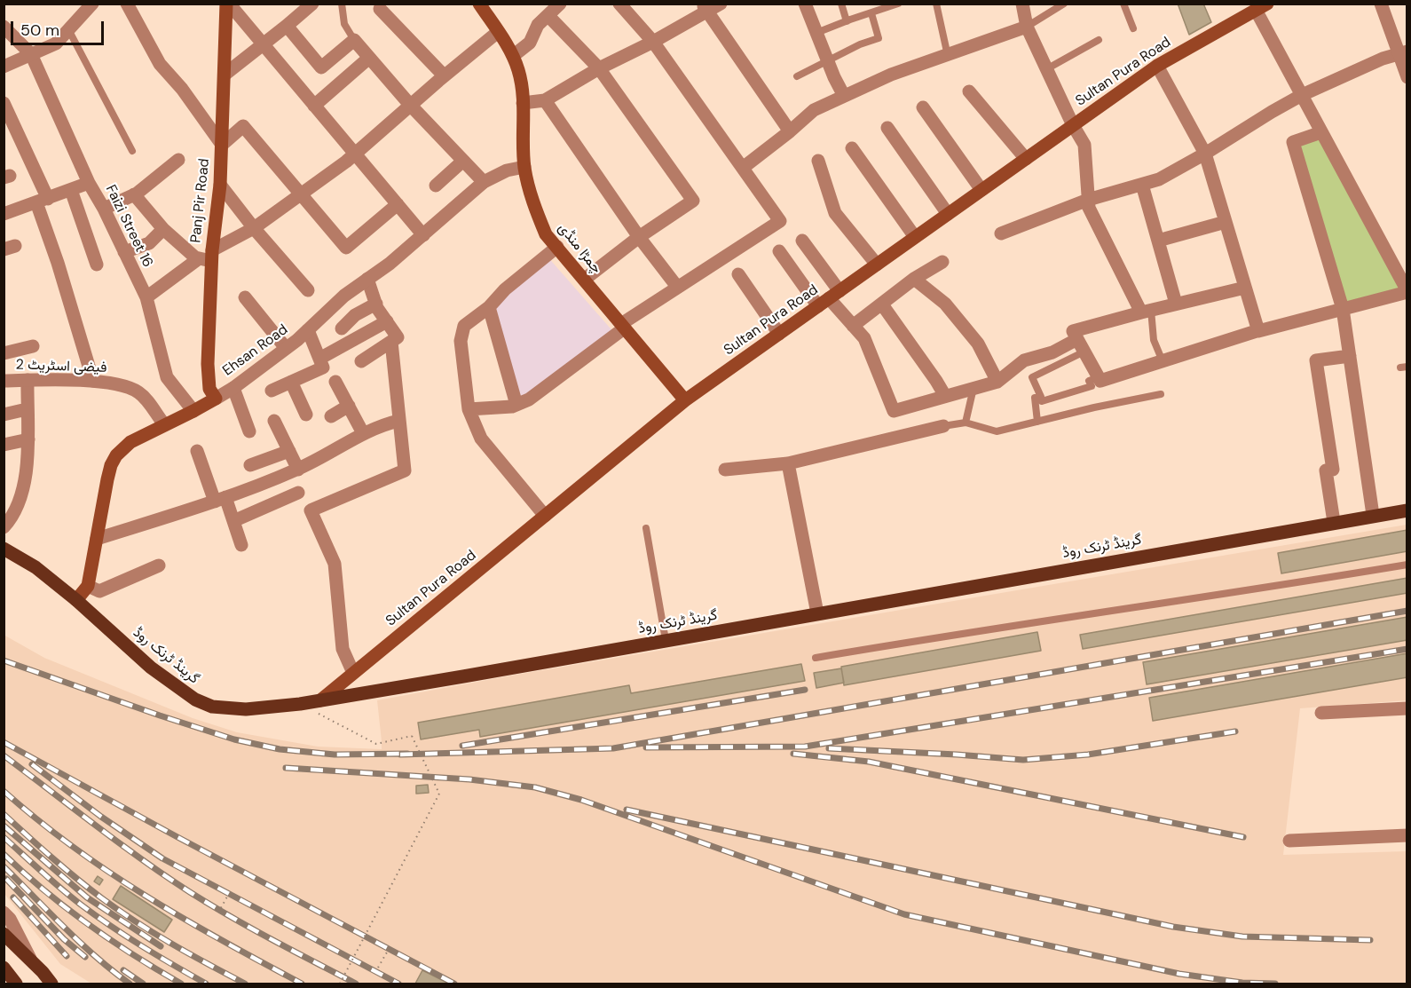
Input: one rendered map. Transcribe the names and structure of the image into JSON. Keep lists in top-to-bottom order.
{
  "streets": {
    "main road": [
      "Sultan Pura Road",
      "Panj Pir Road",
      "چمڑا منڈی",
      "Ehsan Road",
      "گرینڈ ٹرنک روڈ"
    ],
    "street": ["Faizi Street 16", "فیضی اسٹریٹ 2"]
  },
  "crossings": [
    ["Sultan Pura Road", "چمڑا منڈی"],
    ["Sultan Pura Road", "گرینڈ ٹرنک روڈ"],
    ["Panj Pir Road", "Ehsan Road"],
    ["Faizi Street 16", "Ehsan Road"],
    ["چمڑا منڈی", "Ehsan Road"],
    ["Ehsan Road", "فیضی اسٹریٹ 2"],
    ["Ehsan Road", "گرینڈ ٹرنک روڈ"]
  ],
  "scale_bar": "50 m"
}
